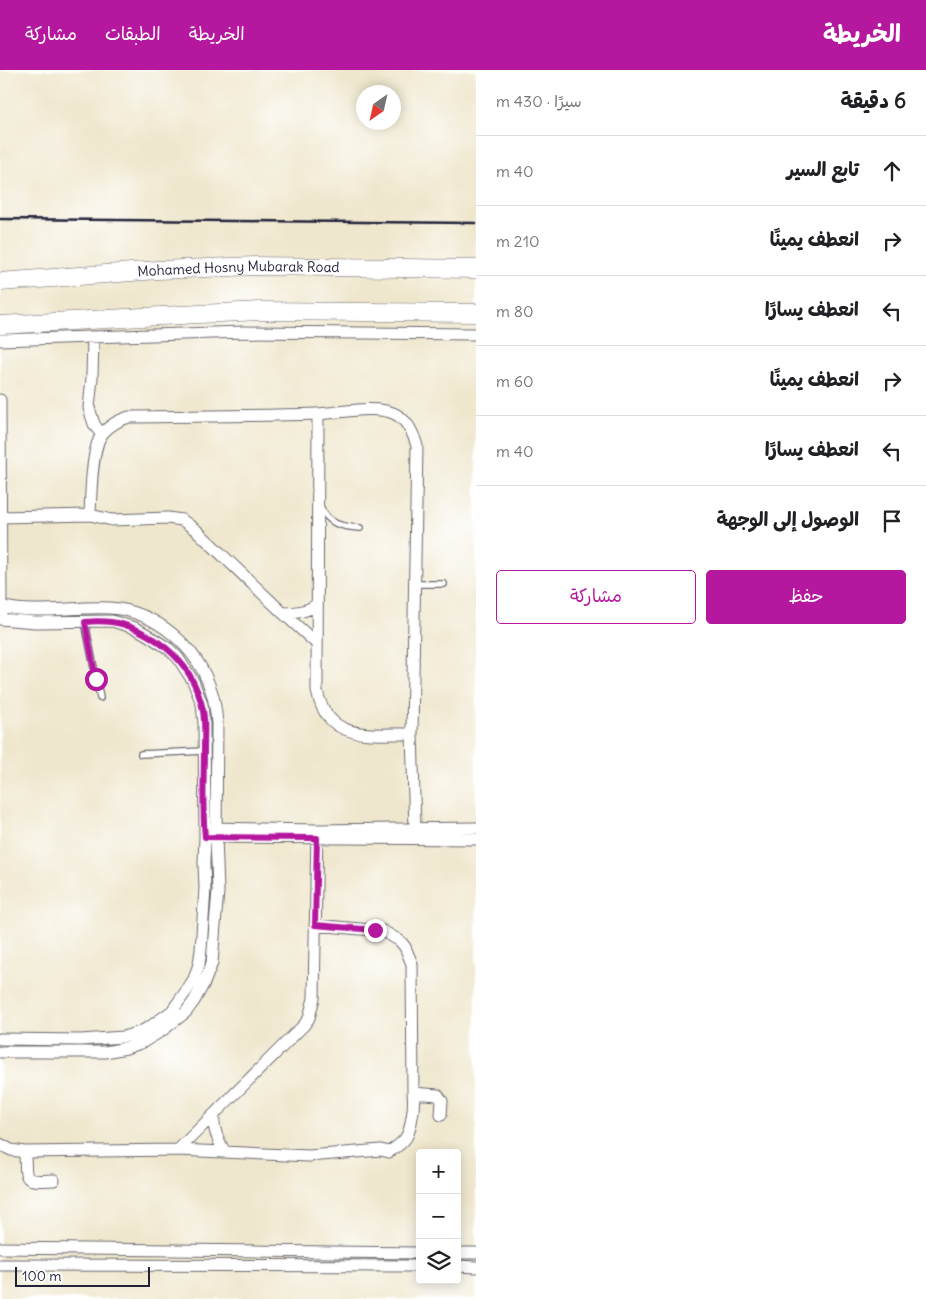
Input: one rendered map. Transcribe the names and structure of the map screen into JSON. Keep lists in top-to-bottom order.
{
  "streets": {
    "highway": ["Mohamed Hosny Mubarak Road"]
  },
  "scale_bar": "100 m",
  "north": "bottom left",
  "page": {
    "header": "الخريطة",
    "nav": ["الخريطة", "الطبقات", "مشاركة"],
    "heading": ["6 دقيقة", "سيرًا · 430 m"],
    "list": [
      ["تابع السير", "40 m"],
      ["انعطف يمينًا", "210 m"],
      ["انعطف يسارًا", "80 m"],
      ["انعطف يمينًا", "60 m"],
      ["انعطف يسارًا", "40 m"],
      "الوصول إلى الوجهة"
    ],
    "buttons": ["حفظ", "مشاركة"],
    "map_buttons": ["+", "−"],
    "scale": "100 m"
  }
}
